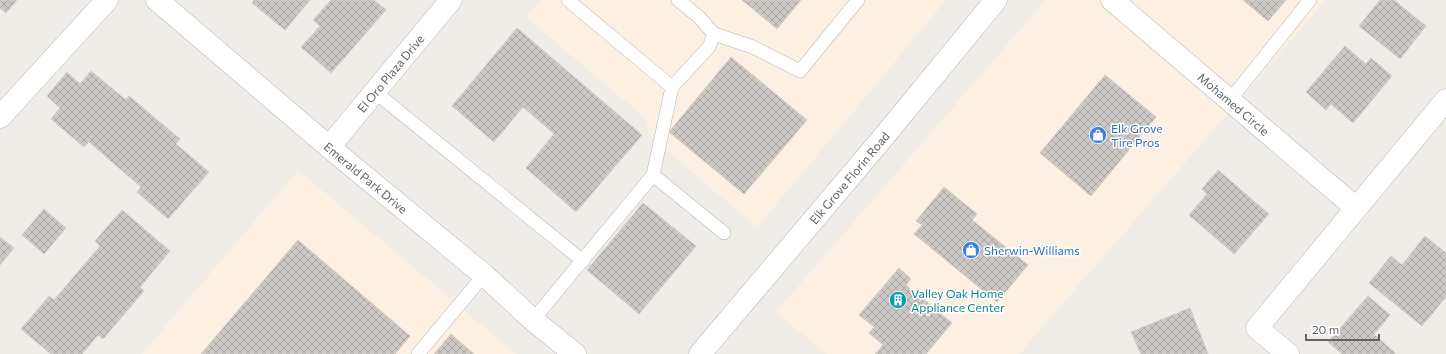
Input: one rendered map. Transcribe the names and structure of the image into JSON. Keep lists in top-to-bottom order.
{
  "streets": {
    "street": [
      "El Oro Plaza Drive",
      "Mohamed Circle",
      "Emerald Park Drive",
      "Elk Grove Florin Road"
    ]
  },
  "crossings": [
    ["El Oro Plaza Drive", "Emerald Park Drive"]
  ],
  "places": {
    "shop": ["Elk Grove Tire Pros", "Sherwin-Williams"],
    "building": ["Valley Oak Home Appliance Center"]
  },
  "scale_bar": "20 m"
}
